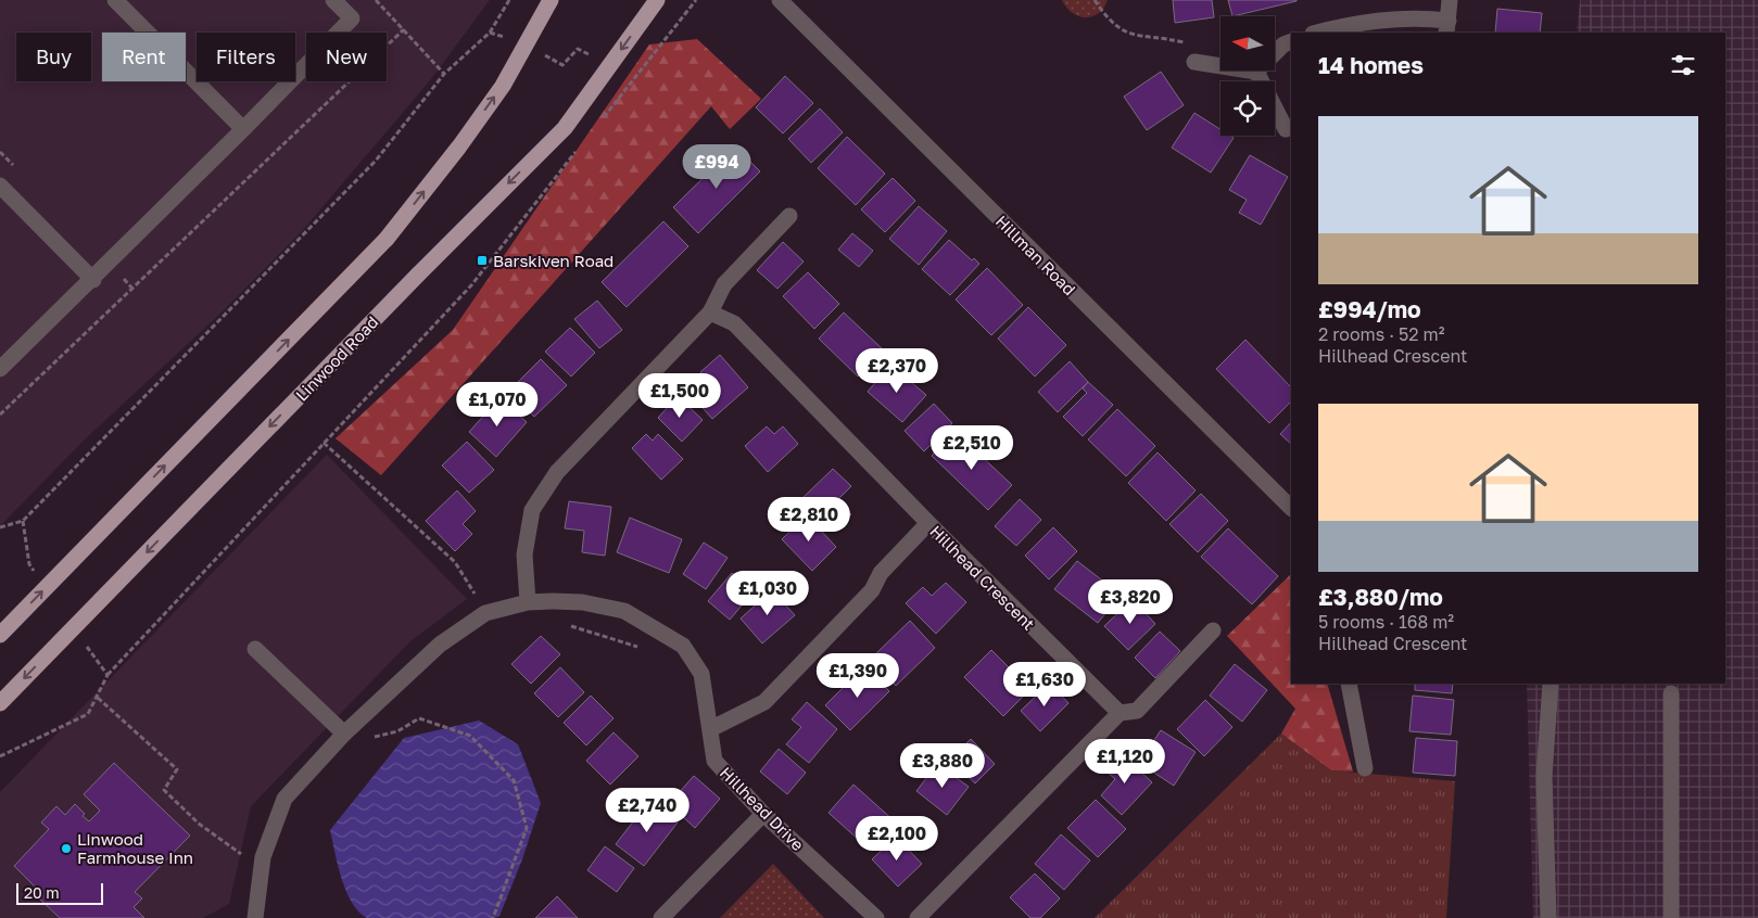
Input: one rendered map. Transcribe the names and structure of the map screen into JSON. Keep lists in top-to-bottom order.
{
  "streets": {
    "main road": ["Linwood Road"],
    "street": ["Hillman Road", "Hillhead Crescent", "Hillhead Drive"]
  },
  "places": {
    "transit": ["Barskiven Road"],
    "other": ["Linwood Farmhouse Inn"]
  },
  "scale_bar": "20 m",
  "north": "left",
  "page": {
    "chip": [
      "Buy",
      "Rent",
      "Filters",
      "New"
    ],
    "heading": "14 homes",
    "list": [
      {
        "name": "£994/mo",
        "note": "2 rooms · 52 m² · Hillhead Crescent"
      },
      {
        "name": "£3,880/mo",
        "note": "5 rooms · 168 m² · Hillhead Crescent"
      }
    ],
    "price": [
      "£994",
      "£2,370",
      "£1,500",
      "£1,070",
      "£2,510",
      "£2,810",
      "£1,030",
      "£3,820",
      "£1,390",
      "£1,630",
      "£1,120",
      "£3,880",
      "£2,740",
      "£2,100"
    ],
    "scale": "20 m"
  }
}
